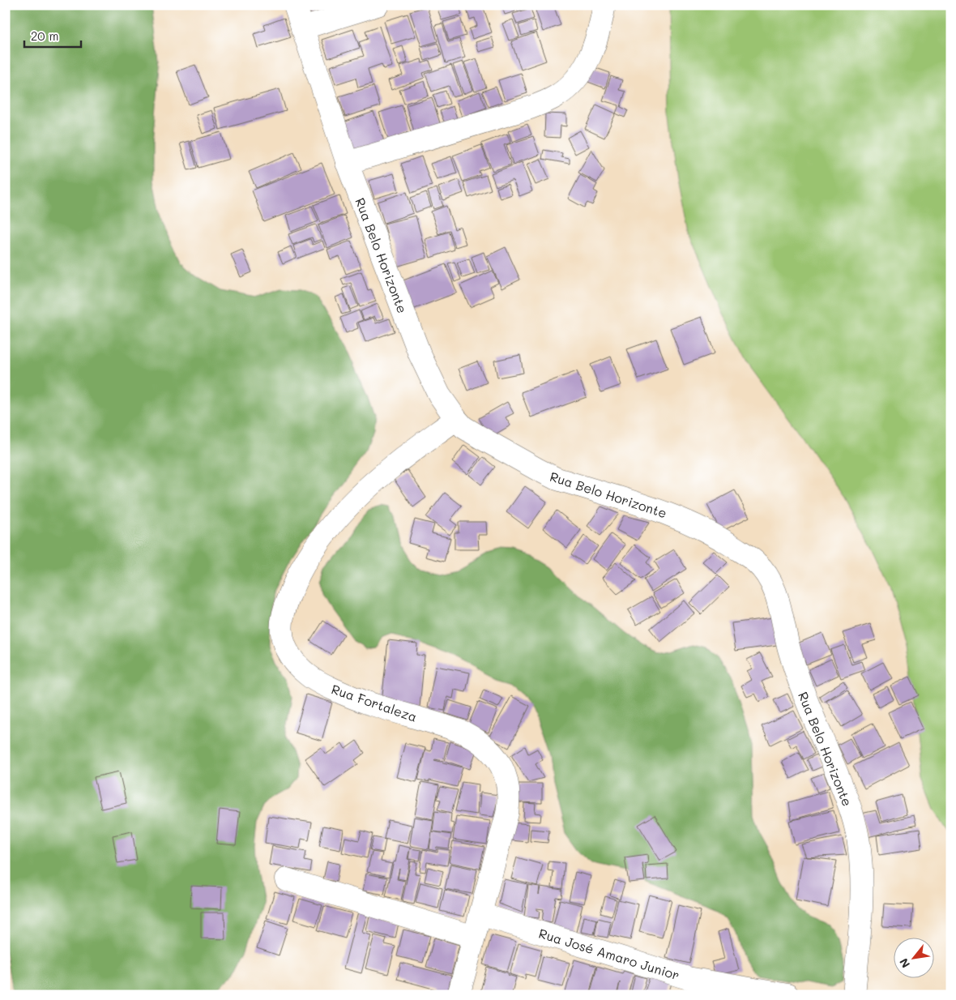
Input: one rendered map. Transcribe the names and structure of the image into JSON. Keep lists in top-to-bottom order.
{
  "streets": {
    "street": ["Rua Belo Horizonte", "Rua Fortaleza", "Rua José Amaro Junior"]
  },
  "crossings": [
    ["Rua Belo Horizonte", "Rua Fortaleza"],
    ["Rua Fortaleza", "Rua José Amaro Junior"]
  ],
  "scale_bar": "20 m",
  "north": "bottom left"
}
